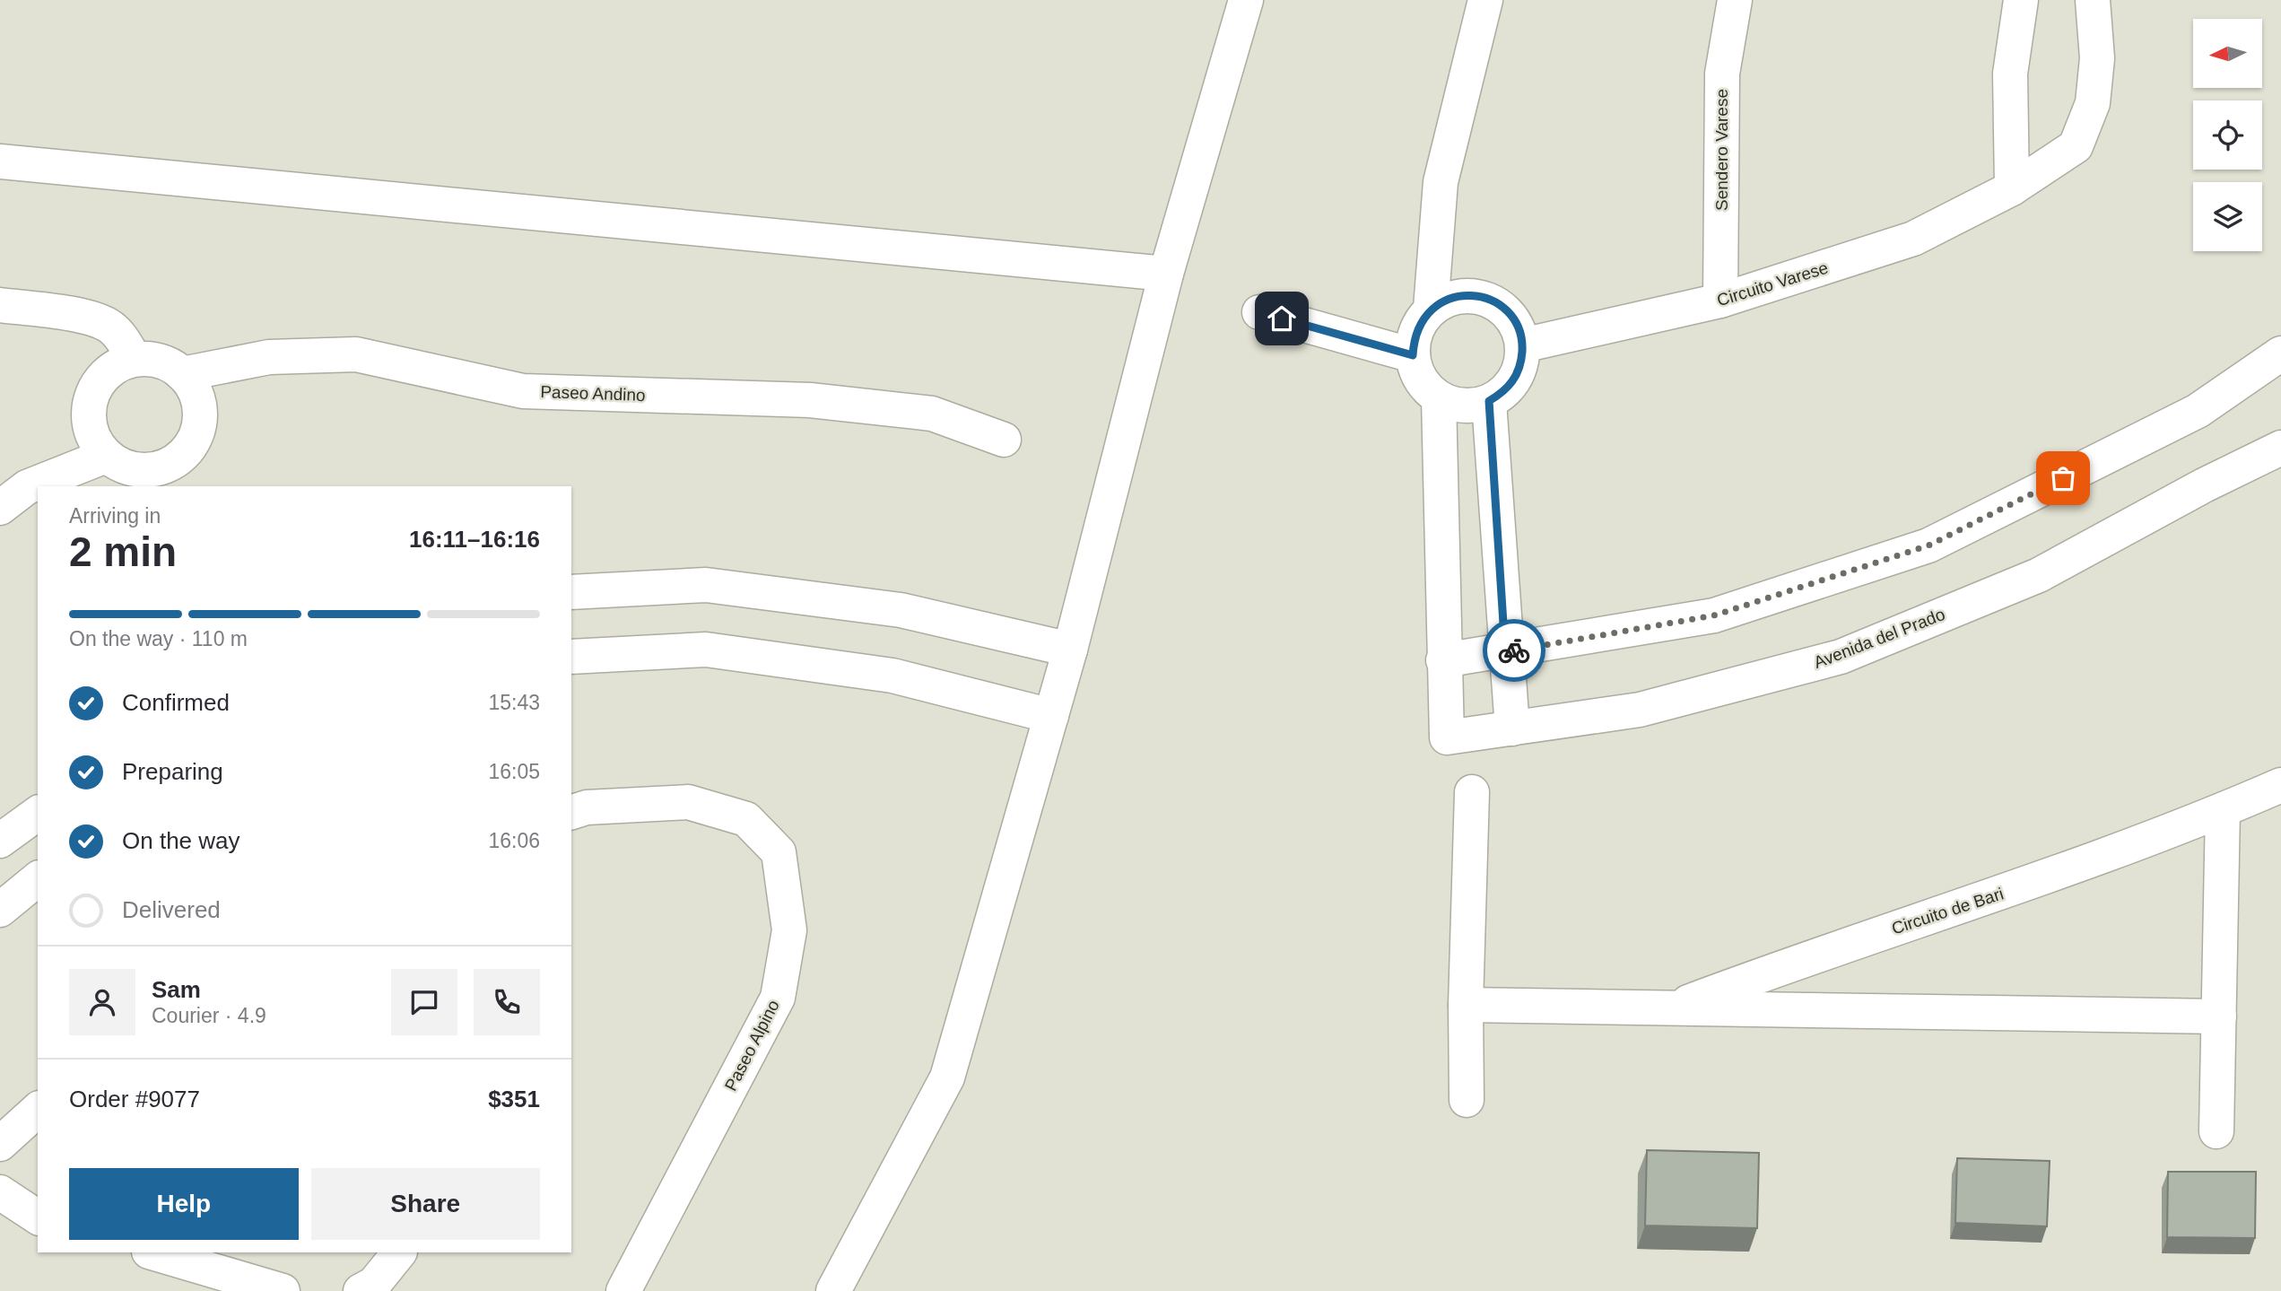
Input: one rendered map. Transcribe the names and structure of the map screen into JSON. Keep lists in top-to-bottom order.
{
  "streets": {
    "street": [
      "Sendero Varese",
      "Circuito Varese",
      "Paseo Andino",
      "Avenida del Prado",
      "Circuito de Bari",
      "Paseo Alpino"
    ]
  },
  "crossings": [
    ["Sendero Varese", "Circuito Varese"]
  ],
  "north": "left",
  "page": {
    "heading": ["2 min", "Arriving in", "16:11–16:16"],
    "panel": [
      "Sam",
      "Courier · 4.9",
      "Order #9077",
      "$351"
    ],
    "bar": "On the way · 110 m",
    "list": [
      ["Confirmed", "15:43"],
      ["Preparing", "16:05"],
      ["On the way", "16:06"],
      "Delivered"
    ],
    "buttons": ["Help", "Share"]
  }
}
